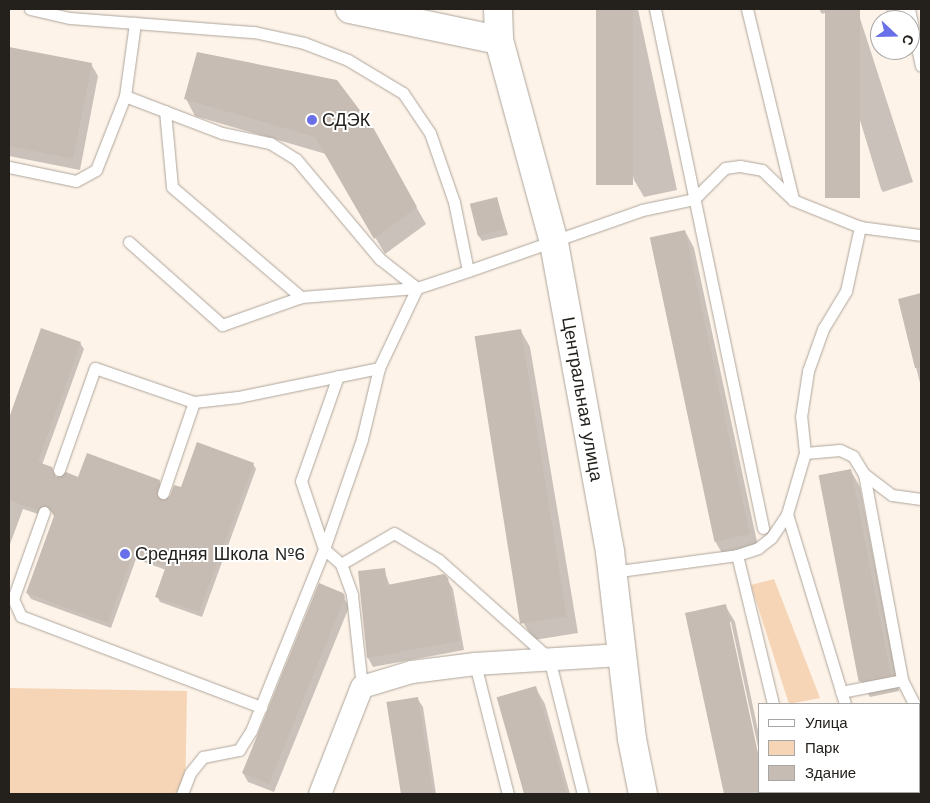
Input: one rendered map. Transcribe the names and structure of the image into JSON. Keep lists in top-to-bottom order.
{
  "streets": {
    "main road": ["Центральная улица"]
  },
  "places": ["СДЭК", "Средняя Школа №6"],
  "legend": ["Улица", "Парк", "Здание"],
  "north": "right"
}
